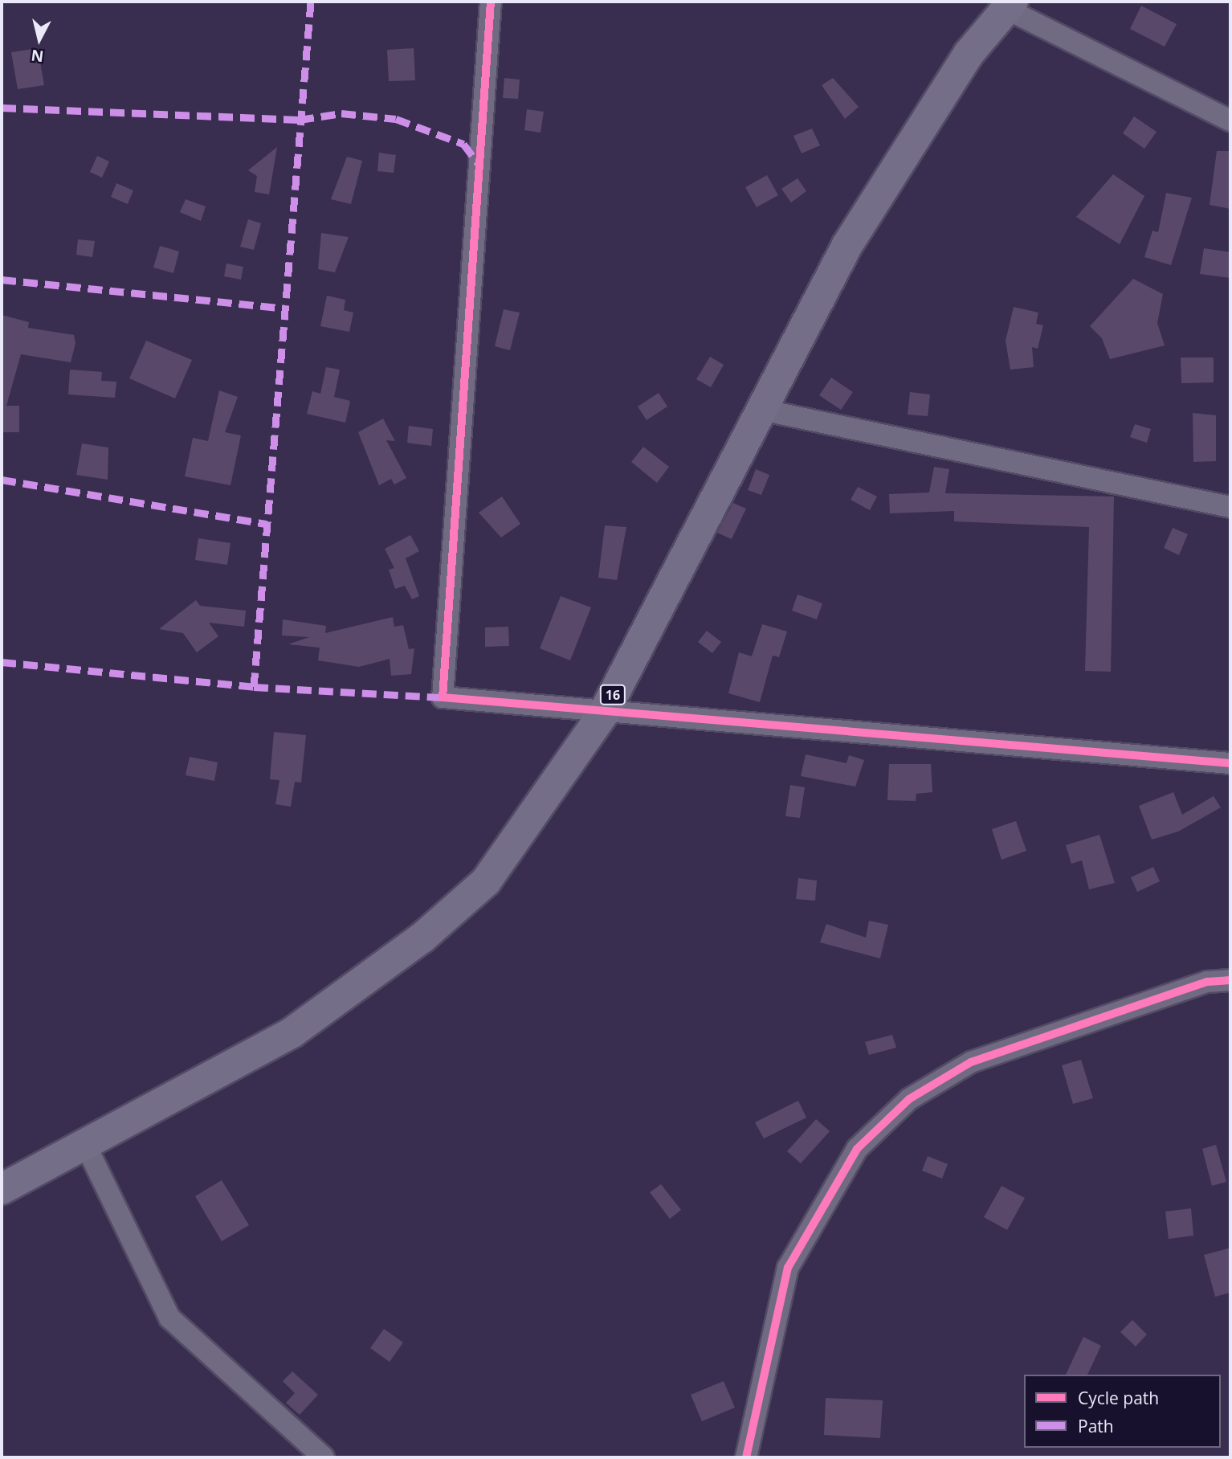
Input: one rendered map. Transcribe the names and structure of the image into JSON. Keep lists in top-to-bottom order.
{
  "streets": {
    "highway": ["16"]
  },
  "legend": ["Cycle path", "Path"],
  "north": "bottom"
}
